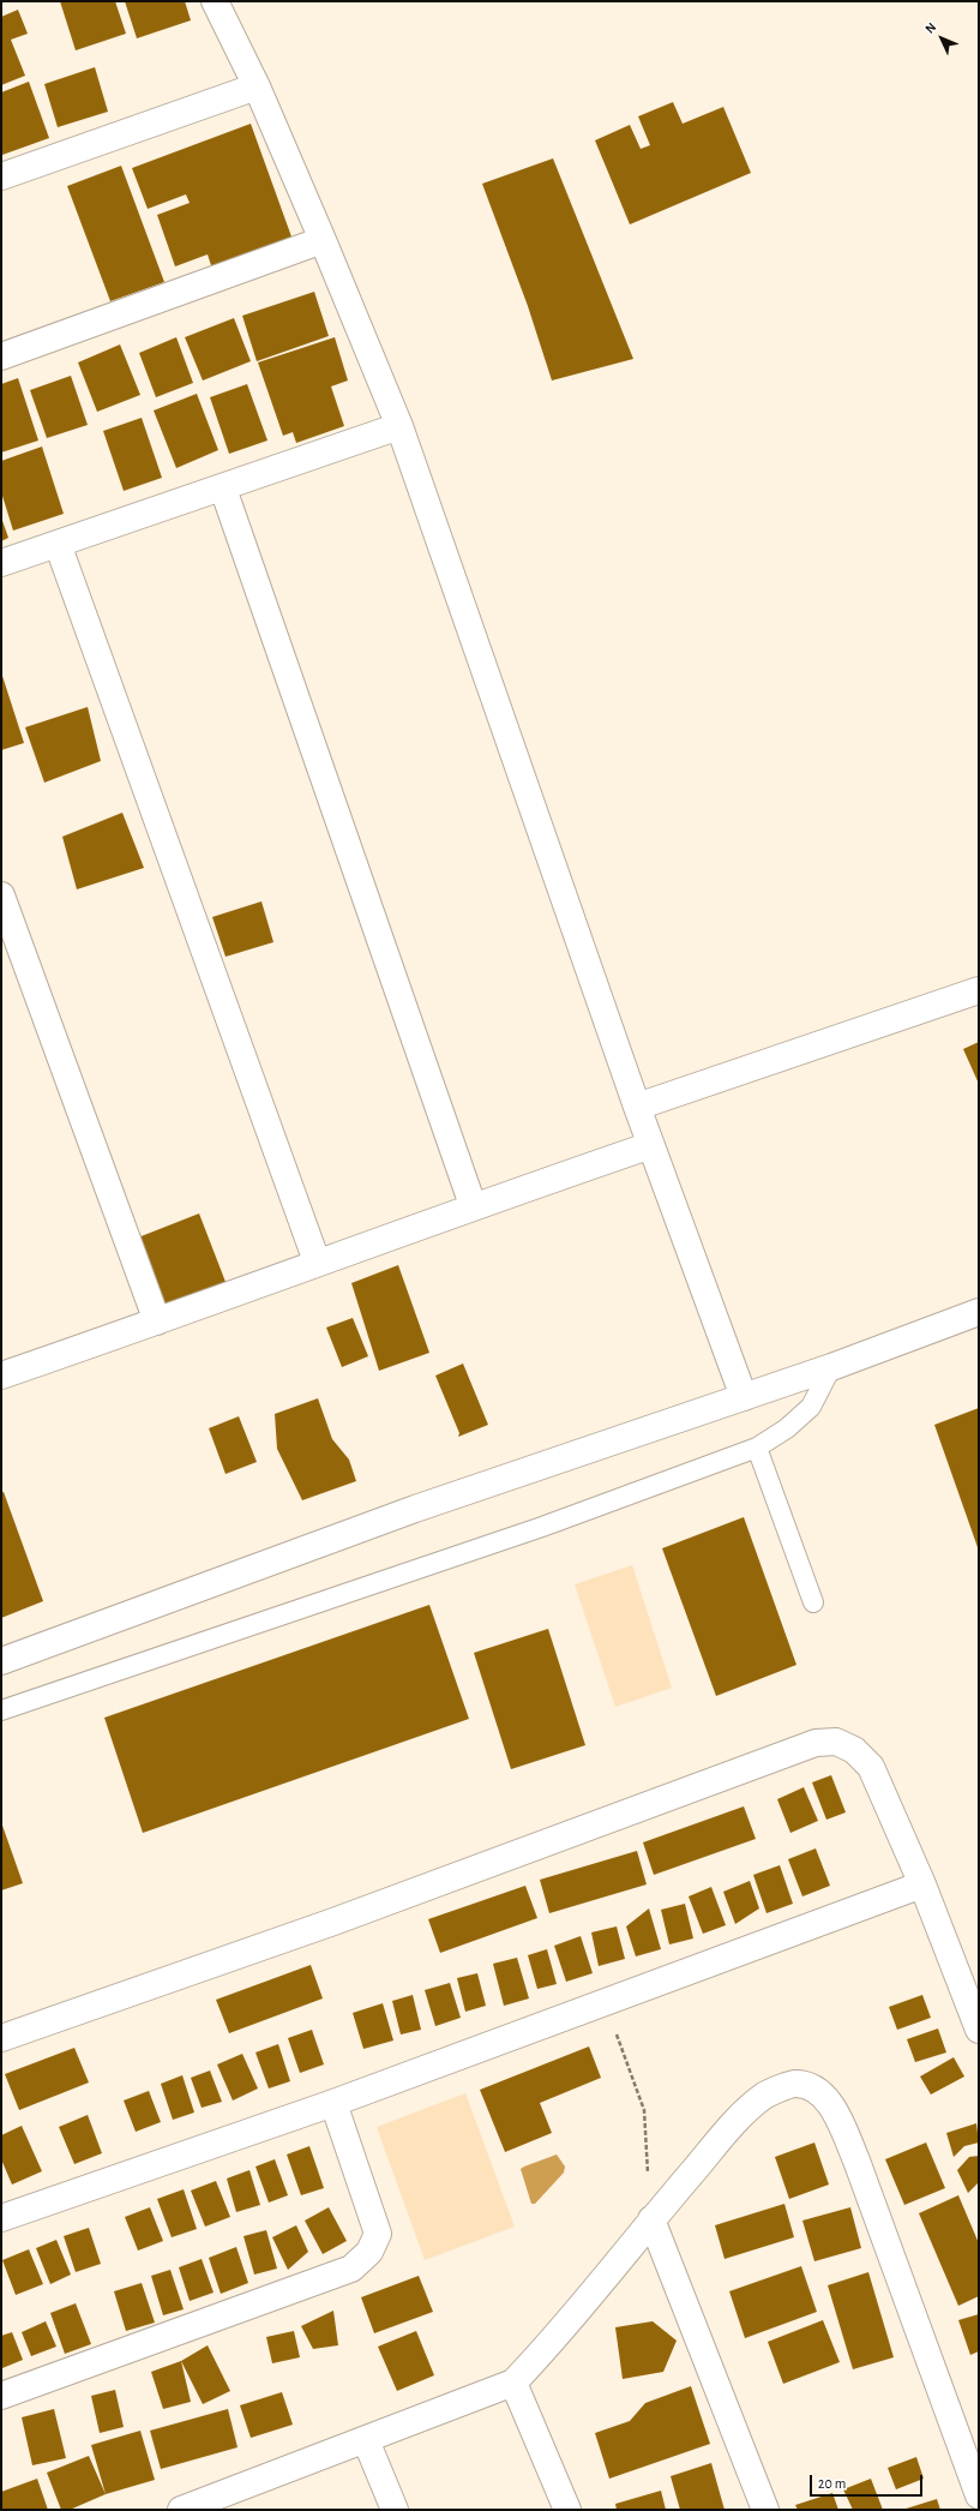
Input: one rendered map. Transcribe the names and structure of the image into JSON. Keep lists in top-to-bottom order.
{
  "scale_bar": "20 m",
  "north": "top left"
}
